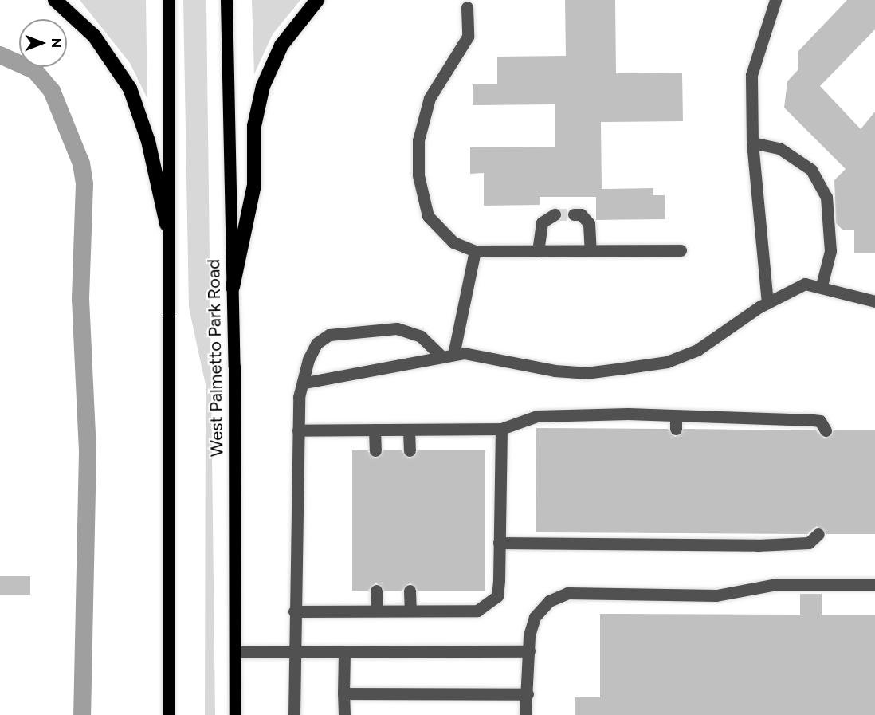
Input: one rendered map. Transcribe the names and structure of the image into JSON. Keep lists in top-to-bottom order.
{
  "streets": {
    "main road": ["West Palmetto Park Road"]
  },
  "north": "right"
}
